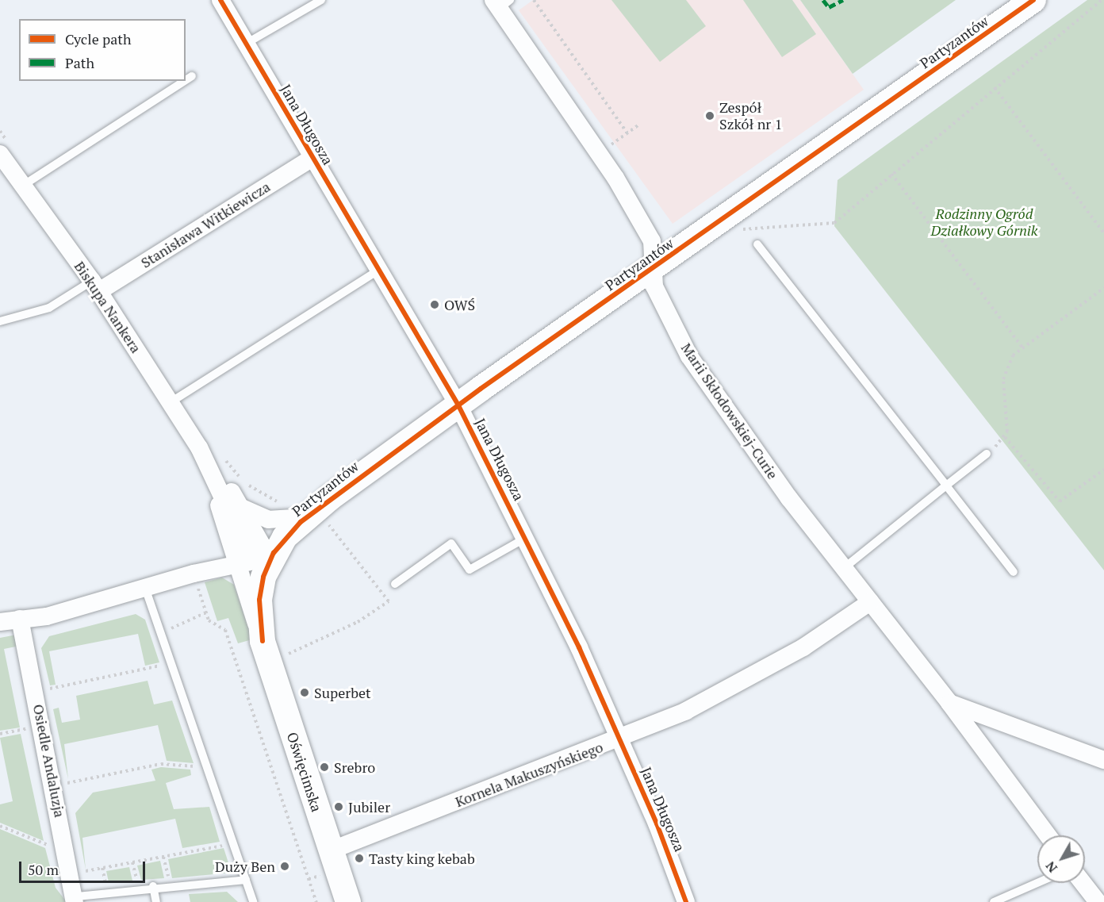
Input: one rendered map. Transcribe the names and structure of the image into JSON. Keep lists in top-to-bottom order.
{
  "streets": {
    "street": [
      "Partyzantów",
      "Jana Długosza",
      "Stanisława Witkiewicza",
      "Biskupa Nankera",
      "Marii Skłodowskiej-Curie",
      "Osiedle Andaluzja",
      "Oświęcimska",
      "Kornela Makuszyńskiego"
    ]
  },
  "crossings": [
    ["Partyzantów", "Jana Długosza"],
    ["Partyzantów", "Biskupa Nankera"],
    ["Partyzantów", "Marii Skłodowskiej-Curie"],
    ["Partyzantów", "Oświęcimska"],
    ["Jana Długosza", "Stanisława Witkiewicza"],
    ["Jana Długosza", "Kornela Makuszyńskiego"],
    ["Stanisława Witkiewicza", "Biskupa Nankera"],
    ["Biskupa Nankera", "Oświęcimska"],
    ["Marii Skłodowskiej-Curie", "Kornela Makuszyńskiego"],
    ["Oświęcimska", "Kornela Makuszyńskiego"]
  ],
  "parks": ["Rodzinny Ogród Działkowy Górnik"],
  "places": [
    "Zespół Szkół nr 1",
    "OWŚ",
    "Superbet",
    "Srebro",
    "Jubiler",
    "Tasty king kebab",
    "Duży Ben"
  ],
  "legend": ["Cycle path", "Path"],
  "scale_bar": "50 m",
  "north": "bottom left"
}
